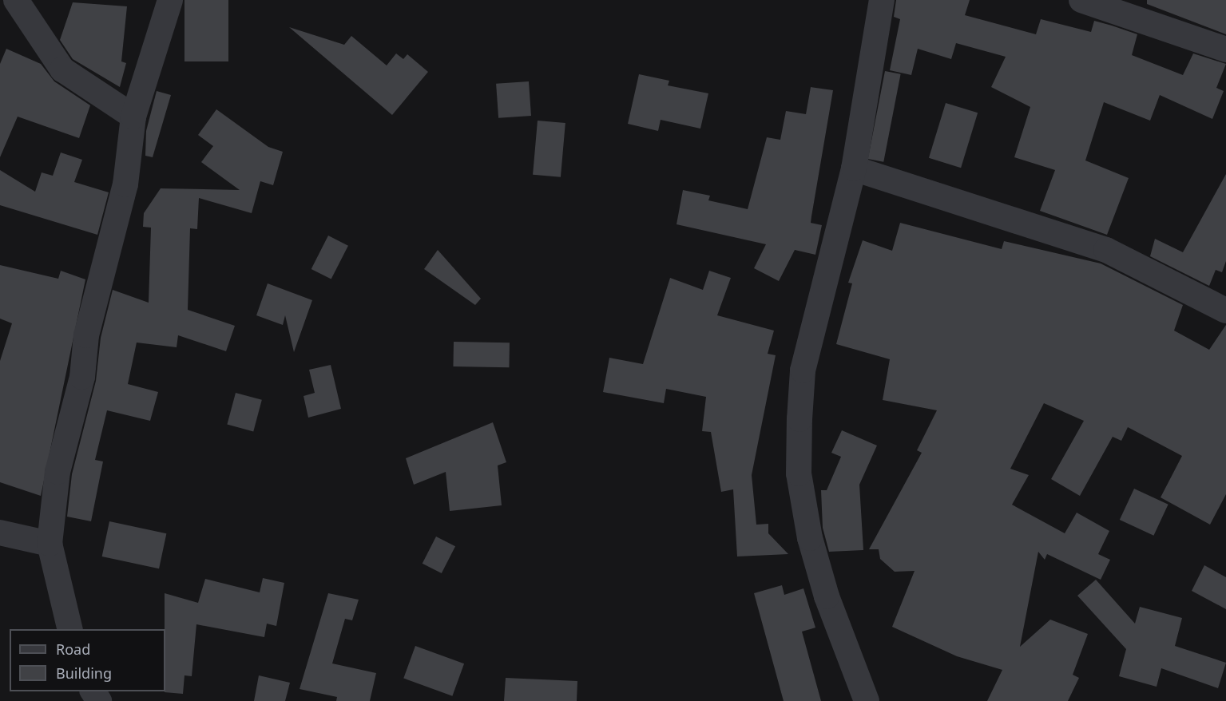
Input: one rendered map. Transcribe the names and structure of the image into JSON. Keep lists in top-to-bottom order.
{
  "legend": ["Road", "Building"]
}
